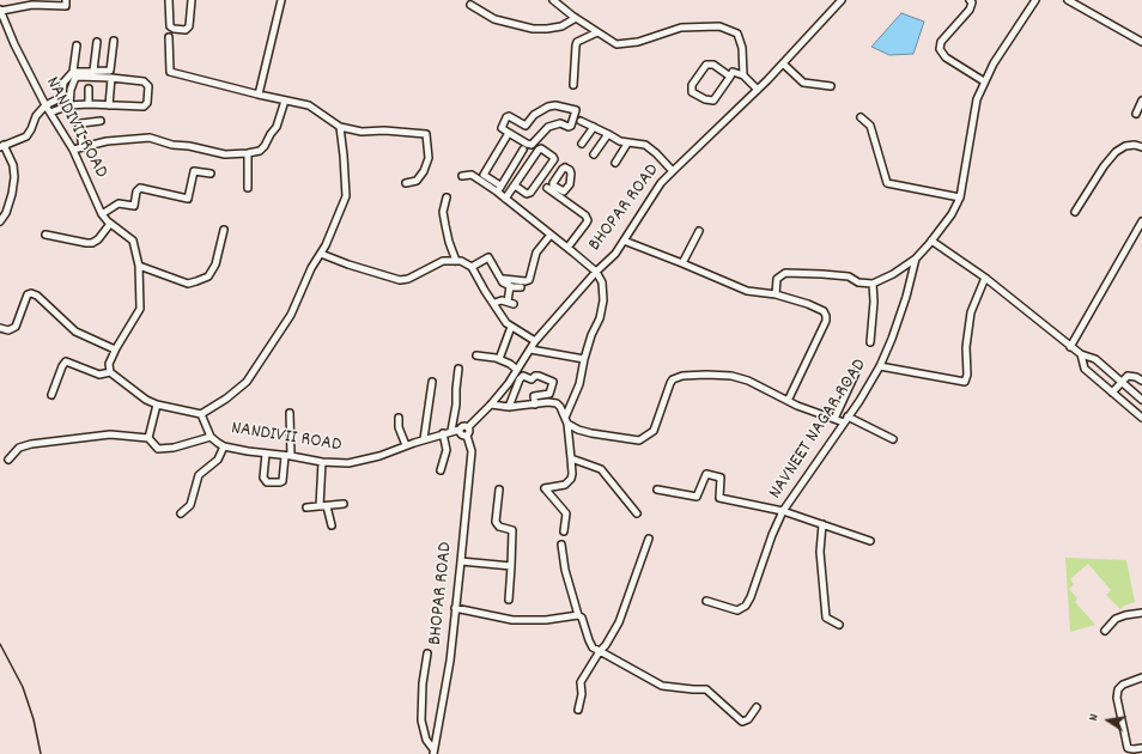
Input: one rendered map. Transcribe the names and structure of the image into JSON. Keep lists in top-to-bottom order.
{
  "streets": {
    "street": ["NANDIVII ROAD", "BHOPAR ROAD", "NAVNEET NAGAR ROAD"]
  },
  "crossings": [
    ["NANDIVII ROAD", "BHOPAR ROAD"]
  ],
  "north": "left"
}
